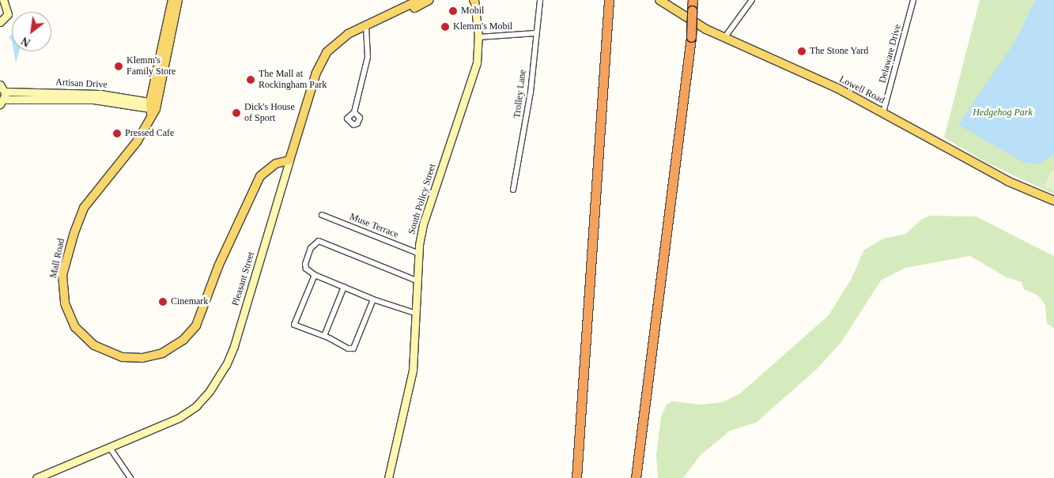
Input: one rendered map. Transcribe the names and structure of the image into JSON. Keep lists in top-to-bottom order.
{
  "streets": {
    "main road": [
      "Artisan Drive",
      "Lowell Road",
      "South Policy Street",
      "Mall Road",
      "Pleasant Street"
    ],
    "street": ["Delaware Drive", "Trolley Lane", "Muse Terrace"]
  },
  "crossings": [
    ["Delaware Drive", "Lowell Road"],
    ["Artisan Drive", "Mall Road"],
    ["South Policy Street", "Muse Terrace"],
    ["Mall Road", "Pleasant Street"]
  ],
  "parks": ["Hedgehog Park"],
  "places": [
    "Mobil",
    "Klemm's Mobil",
    "The Stone Yard",
    "Klemm's Family Store",
    "The Mall at Rockingham Park",
    "Dick's House of Sport",
    "Pressed Cafe",
    "Cinemark"
  ],
  "north": "bottom left"
}
